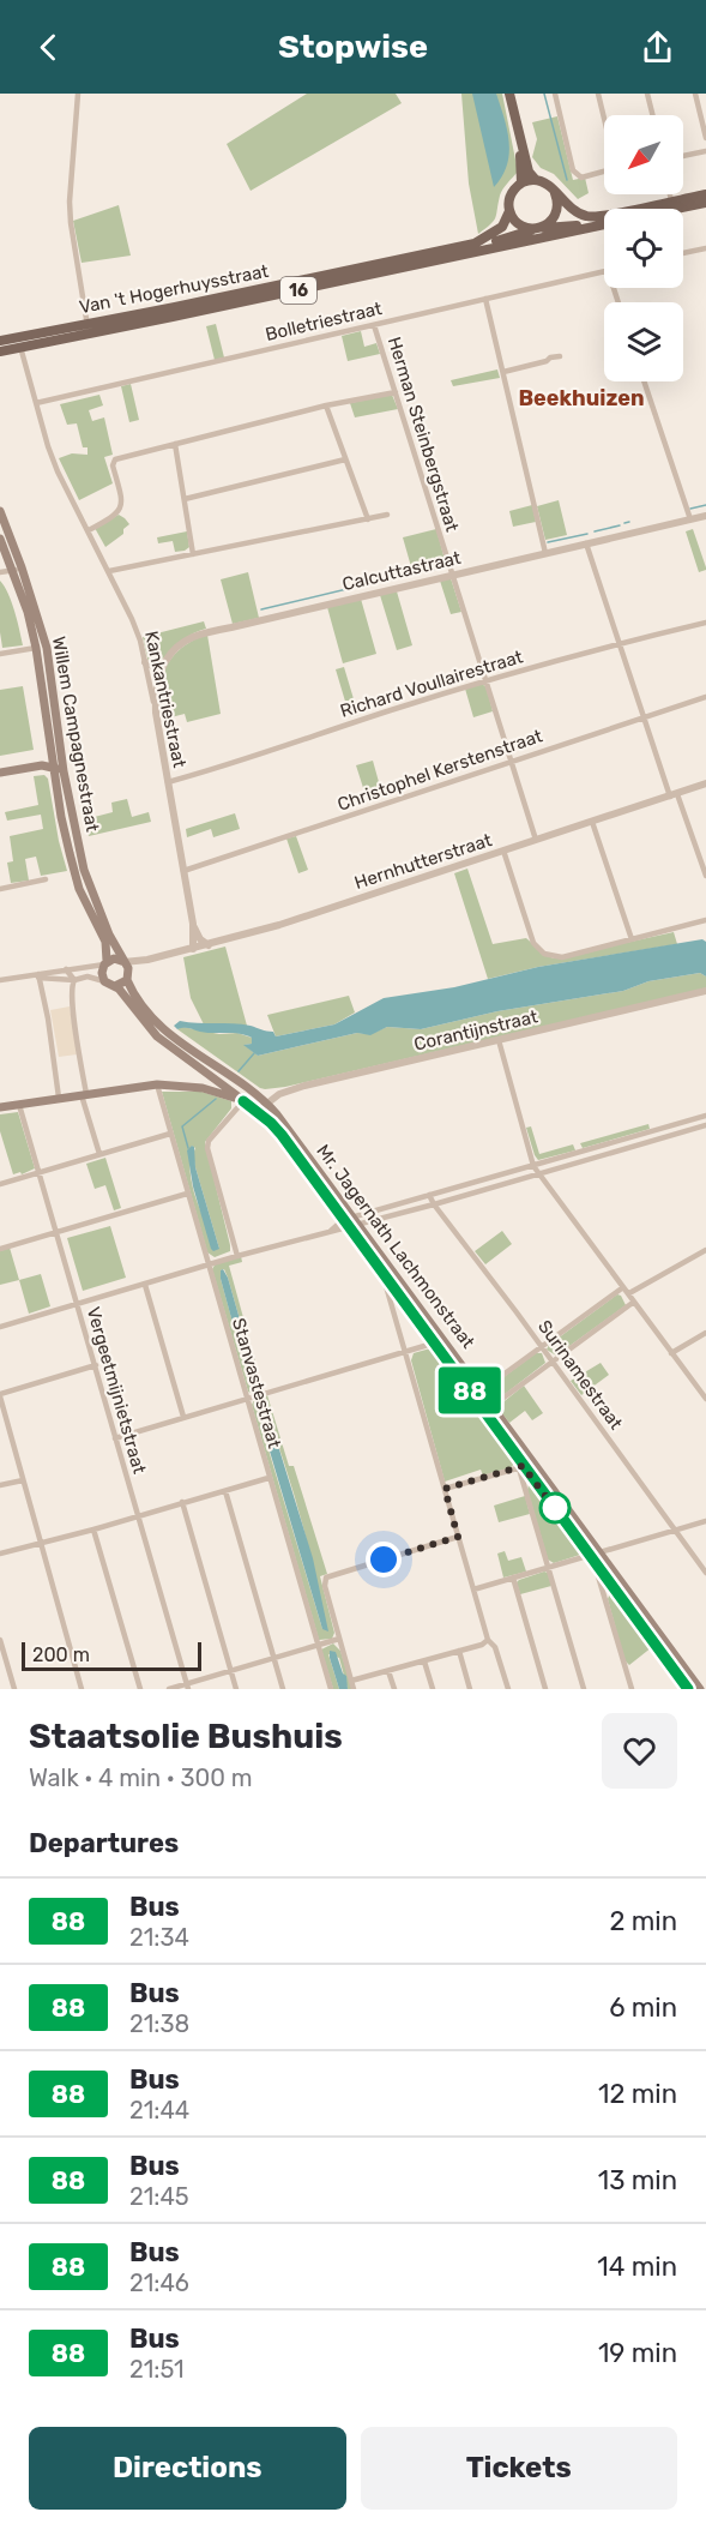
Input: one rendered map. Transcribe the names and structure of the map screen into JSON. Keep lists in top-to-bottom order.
{
  "streets": {
    "main road": [
      "Van 't Hogerhuysstraat",
      "16",
      "Willem Campagnestraat",
      "Mr. Jagernath Lachmonstraat"
    ],
    "street": [
      "Bolletriestraat",
      "Herman Steinbergstraat",
      "Calcuttastraat",
      "Richard Voullairestraat",
      "Kankantriestraat",
      "Christophel Kerstenstraat",
      "Hernhutterstraat",
      "Corantijnstraat",
      "Surinamestraat",
      "Stanvastestraat",
      "Vergeetmijnietstraat"
    ]
  },
  "crossings": [
    ["Van 't Hogerhuysstraat", "16"],
    ["Van 't Hogerhuysstraat", "Kankantriestraat"],
    ["Bolletriestraat", "Herman Steinbergstraat"],
    ["Bolletriestraat", "Kankantriestraat"],
    ["Herman Steinbergstraat", "Calcuttastraat"],
    ["Herman Steinbergstraat", "Richard Voullairestraat"],
    ["Herman Steinbergstraat", "Christophel Kerstenstraat"],
    ["Herman Steinbergstraat", "Hernhutterstraat"],
    ["Richard Voullairestraat", "Kankantriestraat"],
    ["Kankantriestraat", "Christophel Kerstenstraat"],
    ["Kankantriestraat", "Hernhutterstraat"],
    ["Willem Campagnestraat", "Hernhutterstraat"],
    ["Corantijnstraat", "Mr. Jagernath Lachmonstraat"]
  ],
  "districts": ["Beekhuizen"],
  "lines": ["bus line 88"],
  "scale_bar": "200 m",
  "north": "bottom left",
  "page": {
    "header": "Stopwise",
    "on_map": "88",
    "scale": "200 m",
    "heading": [
      ["Staatsolie Bushuis", "Walk · 4 min · 300 m"],
      "Departures"
    ],
    "list": [
      {
        "mark": "88",
        "name": "Bus",
        "note": "21:34",
        "value": "2 min"
      },
      {
        "mark": "88",
        "name": "Bus",
        "note": "21:38",
        "value": "6 min"
      },
      {
        "mark": "88",
        "name": "Bus",
        "note": "21:44",
        "value": "12 min"
      },
      {
        "mark": "88",
        "name": "Bus",
        "note": "21:45",
        "value": "13 min"
      },
      {
        "mark": "88",
        "name": "Bus",
        "note": "21:46",
        "value": "14 min"
      },
      {
        "mark": "88",
        "name": "Bus",
        "note": "21:51",
        "value": "19 min"
      }
    ],
    "buttons": ["Directions", "Tickets"]
  }
}
